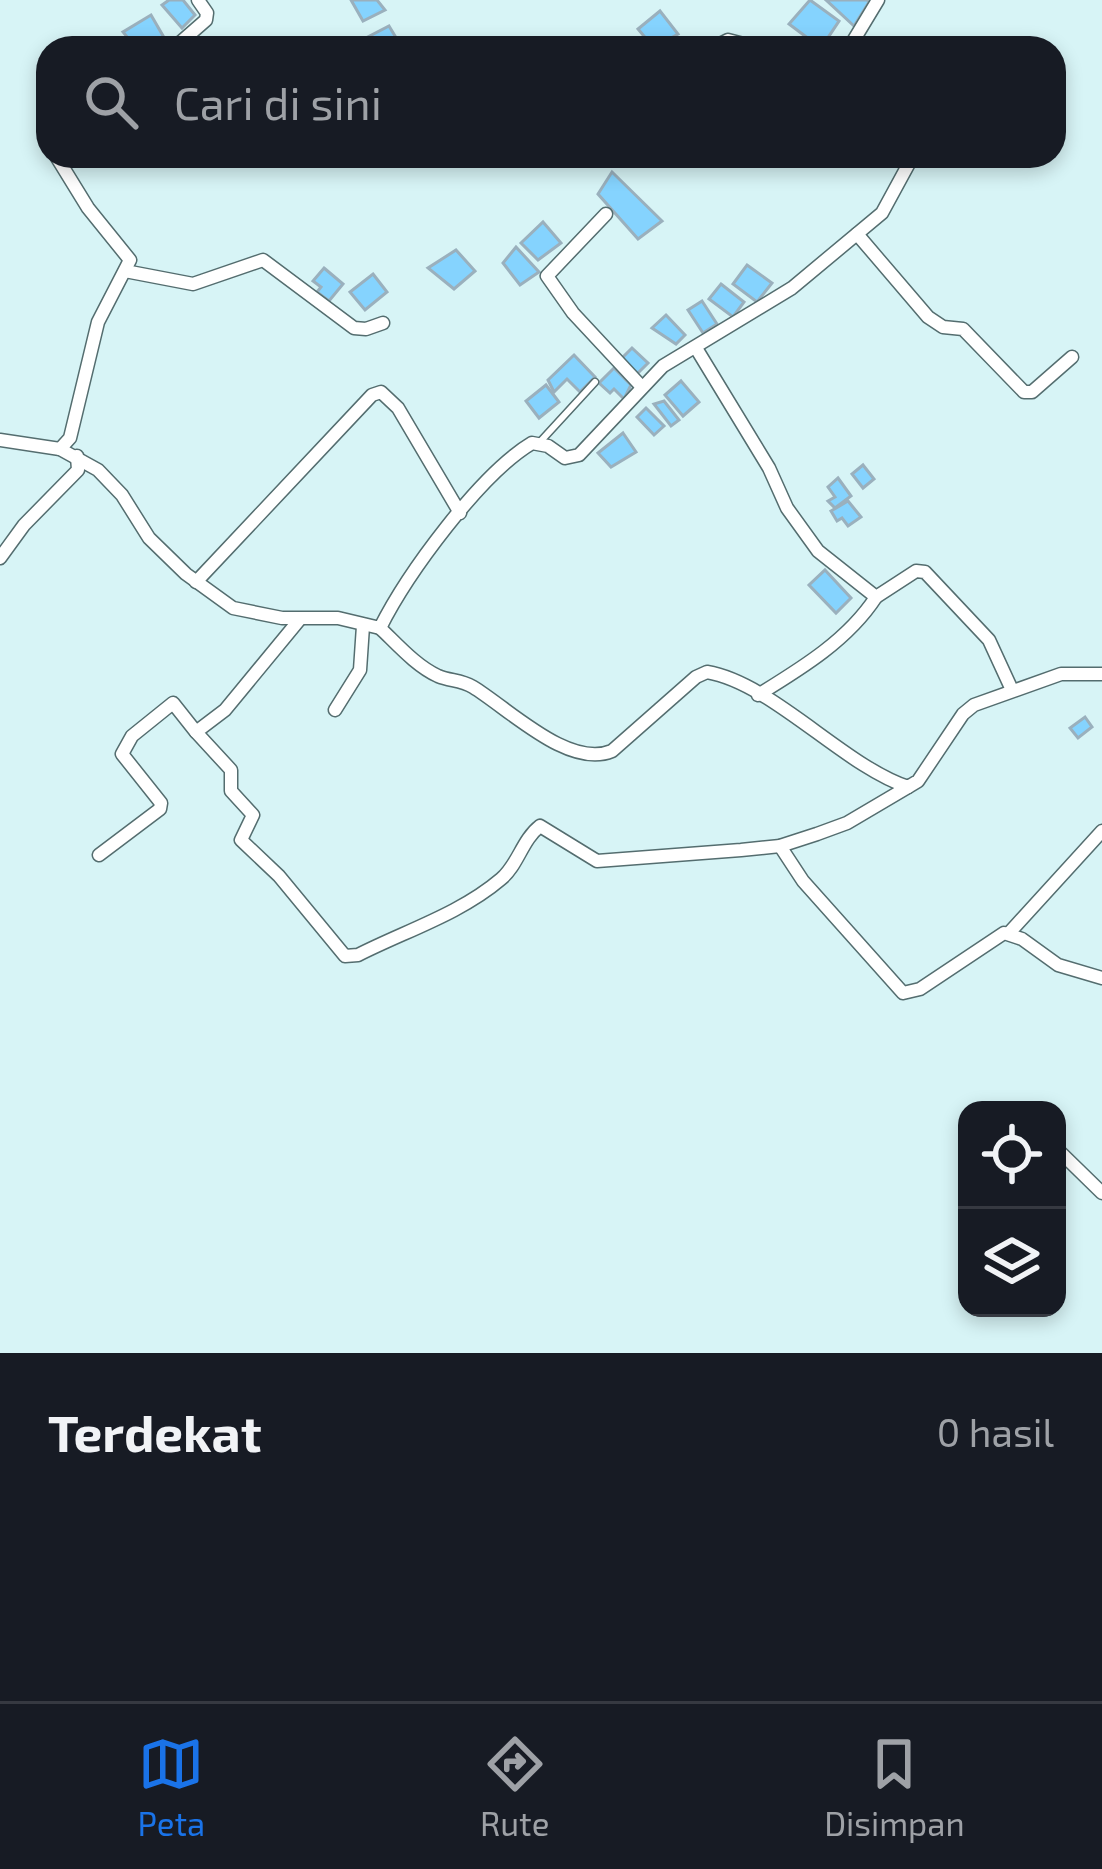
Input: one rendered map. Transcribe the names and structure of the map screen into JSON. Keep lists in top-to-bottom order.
{
  "page": {
    "search": "Cari di sini",
    "heading": ["Terdekat", "0 hasil"],
    "nav": ["Peta", "Rute", "Disimpan"]
  }
}
